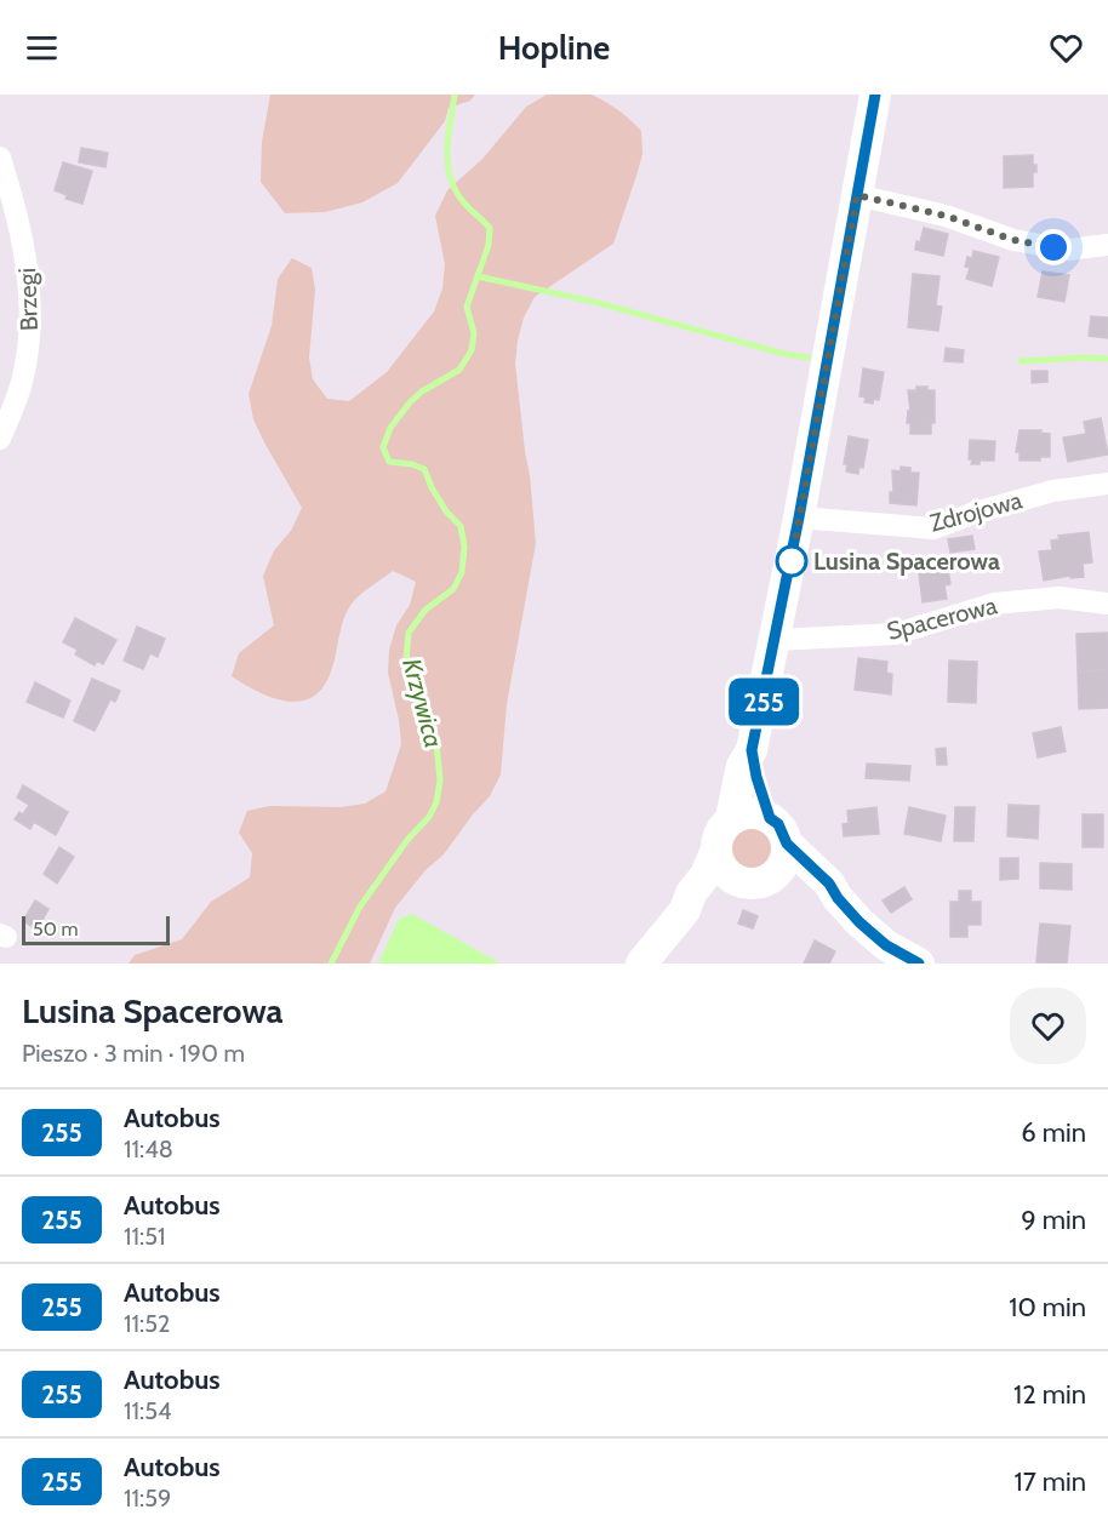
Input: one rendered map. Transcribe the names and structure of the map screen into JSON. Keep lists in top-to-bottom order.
{
  "streets": {
    "street": ["Brzegi", "Zdrojowa", "Spacerowa"]
  },
  "water": ["Krzywica"],
  "places": ["Lusina Spacerowa"],
  "lines": ["bus line 255"],
  "scale_bar": "50 m",
  "page": {
    "header": "Hopline",
    "on_map": "255",
    "scale": "50 m",
    "heading": ["Lusina Spacerowa", "Pieszo · 3 min · 190 m"],
    "list": [
      {
        "mark": "255",
        "name": "Autobus",
        "note": "11:48",
        "value": "6 min"
      },
      {
        "mark": "255",
        "name": "Autobus",
        "note": "11:51",
        "value": "9 min"
      },
      {
        "mark": "255",
        "name": "Autobus",
        "note": "11:52",
        "value": "10 min"
      },
      {
        "mark": "255",
        "name": "Autobus",
        "note": "11:54",
        "value": "12 min"
      },
      {
        "mark": "255",
        "name": "Autobus",
        "note": "11:59",
        "value": "17 min"
      }
    ]
  }
}
